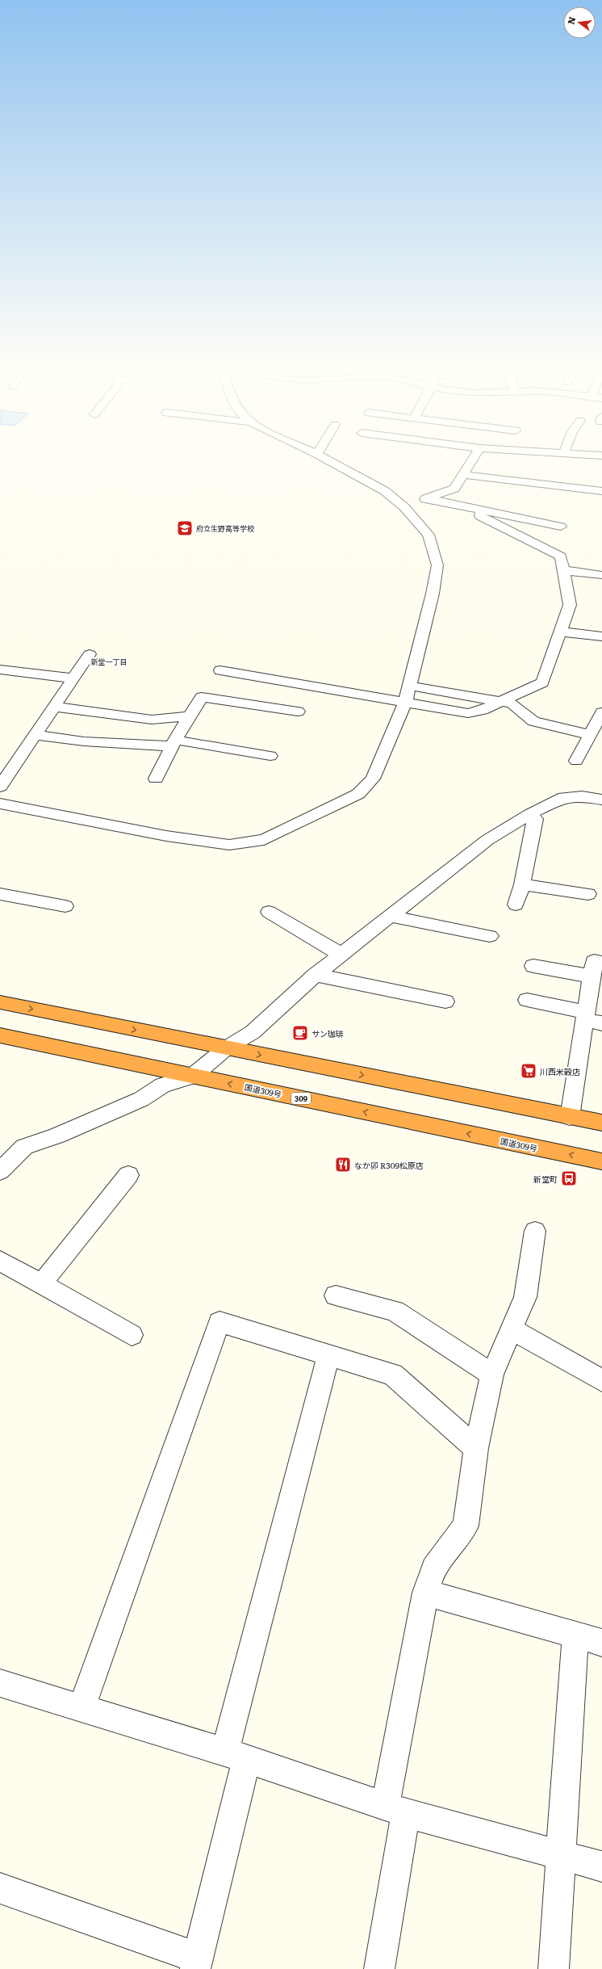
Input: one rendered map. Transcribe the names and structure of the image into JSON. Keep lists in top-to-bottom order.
{
  "streets": {
    "highway": ["国道309号", "309"]
  },
  "districts": ["新堂一丁目"],
  "places": {
    "school or university": ["府立生野高等学校"],
    "cafe": ["サン珈琲"],
    "supermarket": ["川西米穀店"],
    "restaurant": ["なか卯 R309松原店"],
    "bus stop": ["新堂町"]
  },
  "north": "left"
}
